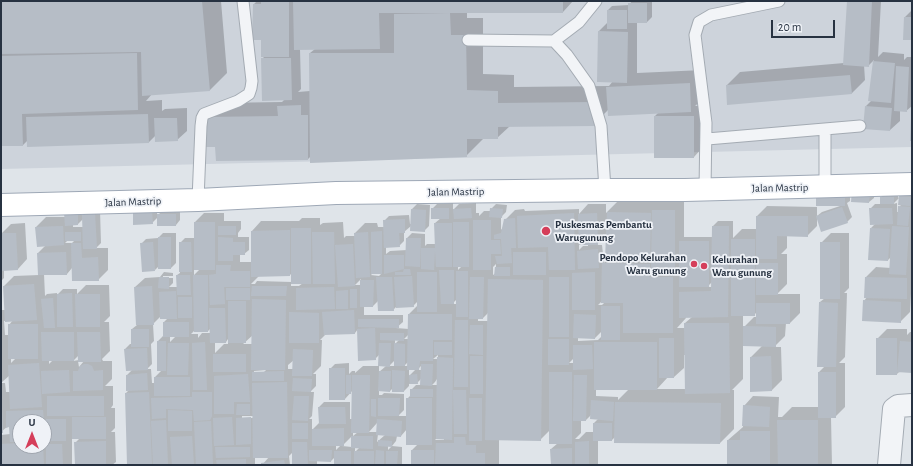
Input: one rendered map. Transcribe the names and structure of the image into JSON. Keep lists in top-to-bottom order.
{
  "streets": {
    "main road": ["Jalan Mastrip"]
  },
  "places": ["Puskesmas Pembantu Warugunung", "Pendopo Kelurahan Waru gunung", "Kelurahan Waru gunung"],
  "scale_bar": "20 m",
  "north": "top"
}
